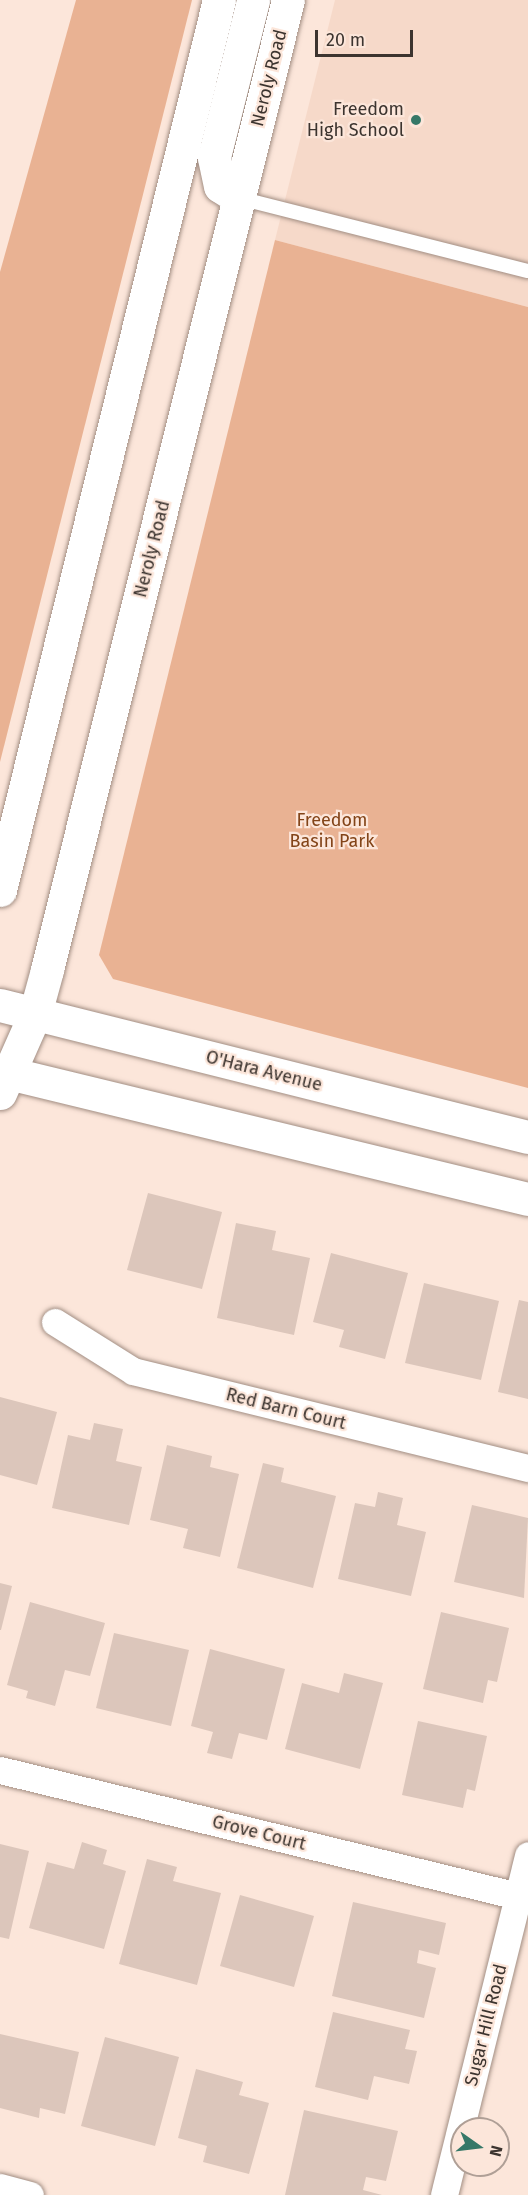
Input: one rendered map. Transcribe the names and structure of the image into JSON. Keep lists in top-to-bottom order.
{
  "streets": {
    "street": [
      "Neroly Road",
      "O'Hara Avenue",
      "Red Barn Court",
      "Grove Court",
      "Sugar Hill Road"
    ]
  },
  "crossings": [
    ["Neroly Road", "O'Hara Avenue"],
    ["Grove Court", "Sugar Hill Road"]
  ],
  "parks": ["Freedom Basin Park"],
  "places": ["Freedom High School"],
  "scale_bar": "20 m",
  "north": "right"
}
